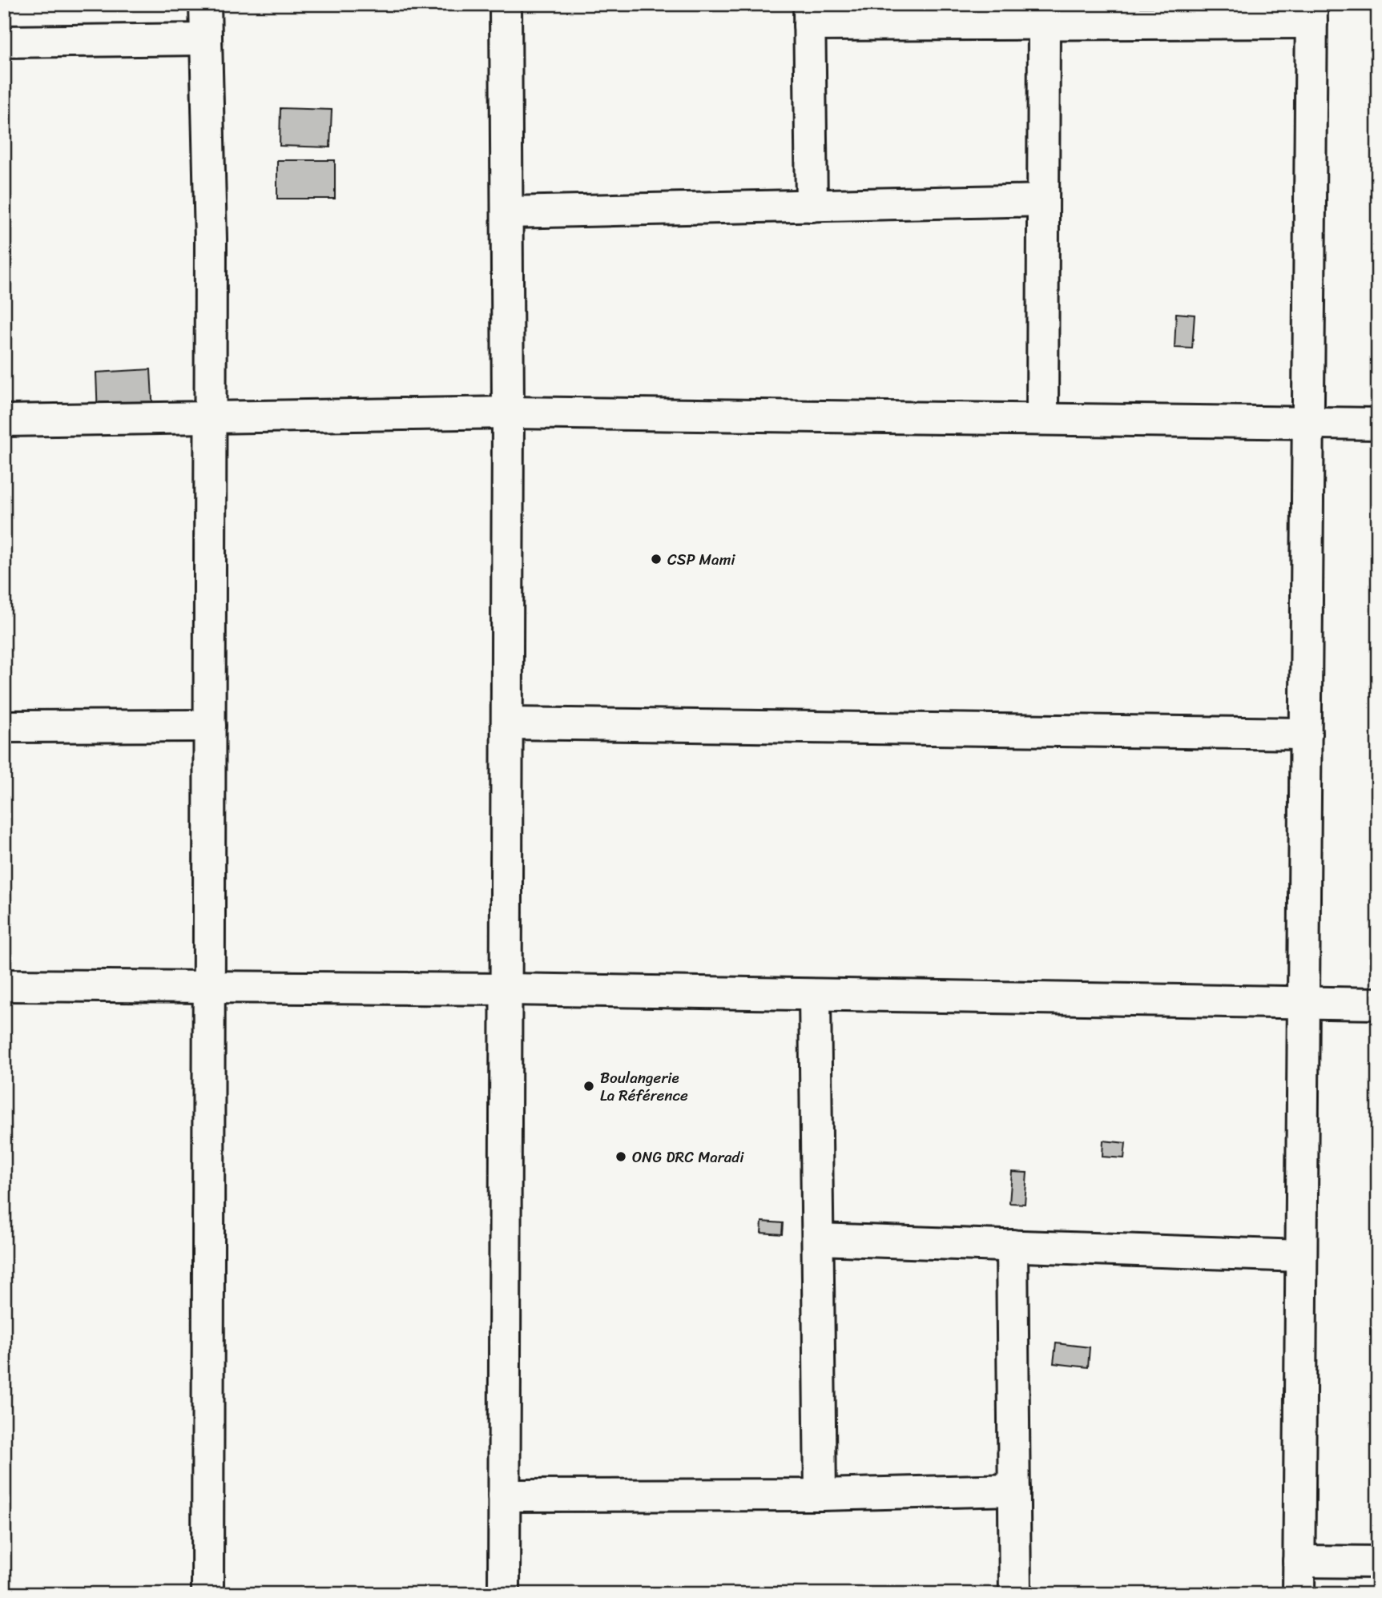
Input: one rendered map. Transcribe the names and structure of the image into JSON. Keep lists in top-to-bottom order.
{
  "places": ["CSP Mami", "Boulangerie La Référence", "ONG DRC Maradi"]
}
